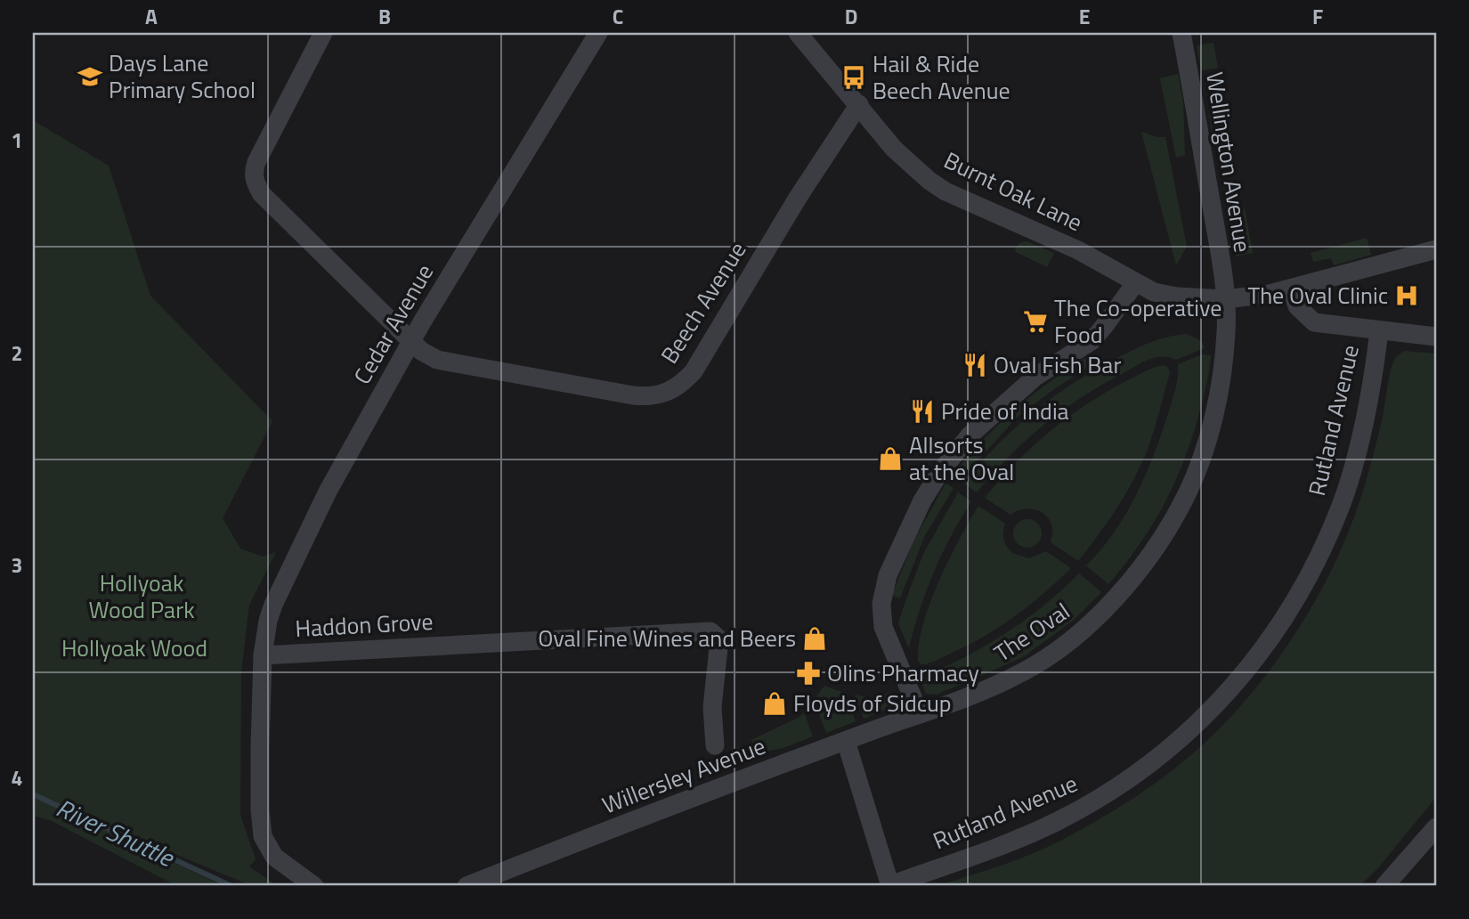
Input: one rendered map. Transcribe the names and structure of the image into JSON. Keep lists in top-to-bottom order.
{
  "streets": {
    "street": [
      "Wellington Avenue",
      "Burnt Oak Lane",
      "Beech Avenue",
      "Cedar Avenue",
      "Rutland Avenue",
      "Haddon Grove",
      "The Oval",
      "Willersley Avenue"
    ]
  },
  "crossings": [
    ["Wellington Avenue", "Burnt Oak Lane"],
    ["Wellington Avenue", "The Oval"],
    ["Burnt Oak Lane", "Beech Avenue"],
    ["Burnt Oak Lane", "The Oval"],
    ["Beech Avenue", "Cedar Avenue"],
    ["Cedar Avenue", "Haddon Grove"],
    ["The Oval", "Willersley Avenue"]
  ],
  "water": ["River Shuttle"],
  "parks": ["Hollyoak Wood Park", "Hollyoak Wood"],
  "places": {
    "school or university": ["Days Lane Primary School"],
    "bus stop": ["Hail & Ride Beech Avenue"],
    "hospital": ["The Oval Clinic"],
    "supermarket": ["The Co-operative Food"],
    "restaurant": ["Oval Fish Bar", "Pride of India"],
    "shop": ["Allsorts at the Oval", "Oval Fine Wines and Beers", "Floyds of Sidcup"],
    "pharmacy": ["Olins Pharmacy"]
  },
  "grid": {
    "columns": [
      "A",
      "B",
      "C",
      "D",
      "E",
      "F"
    ],
    "rows": [
      "1",
      "2",
      "3",
      "4"
    ]
  }
}
